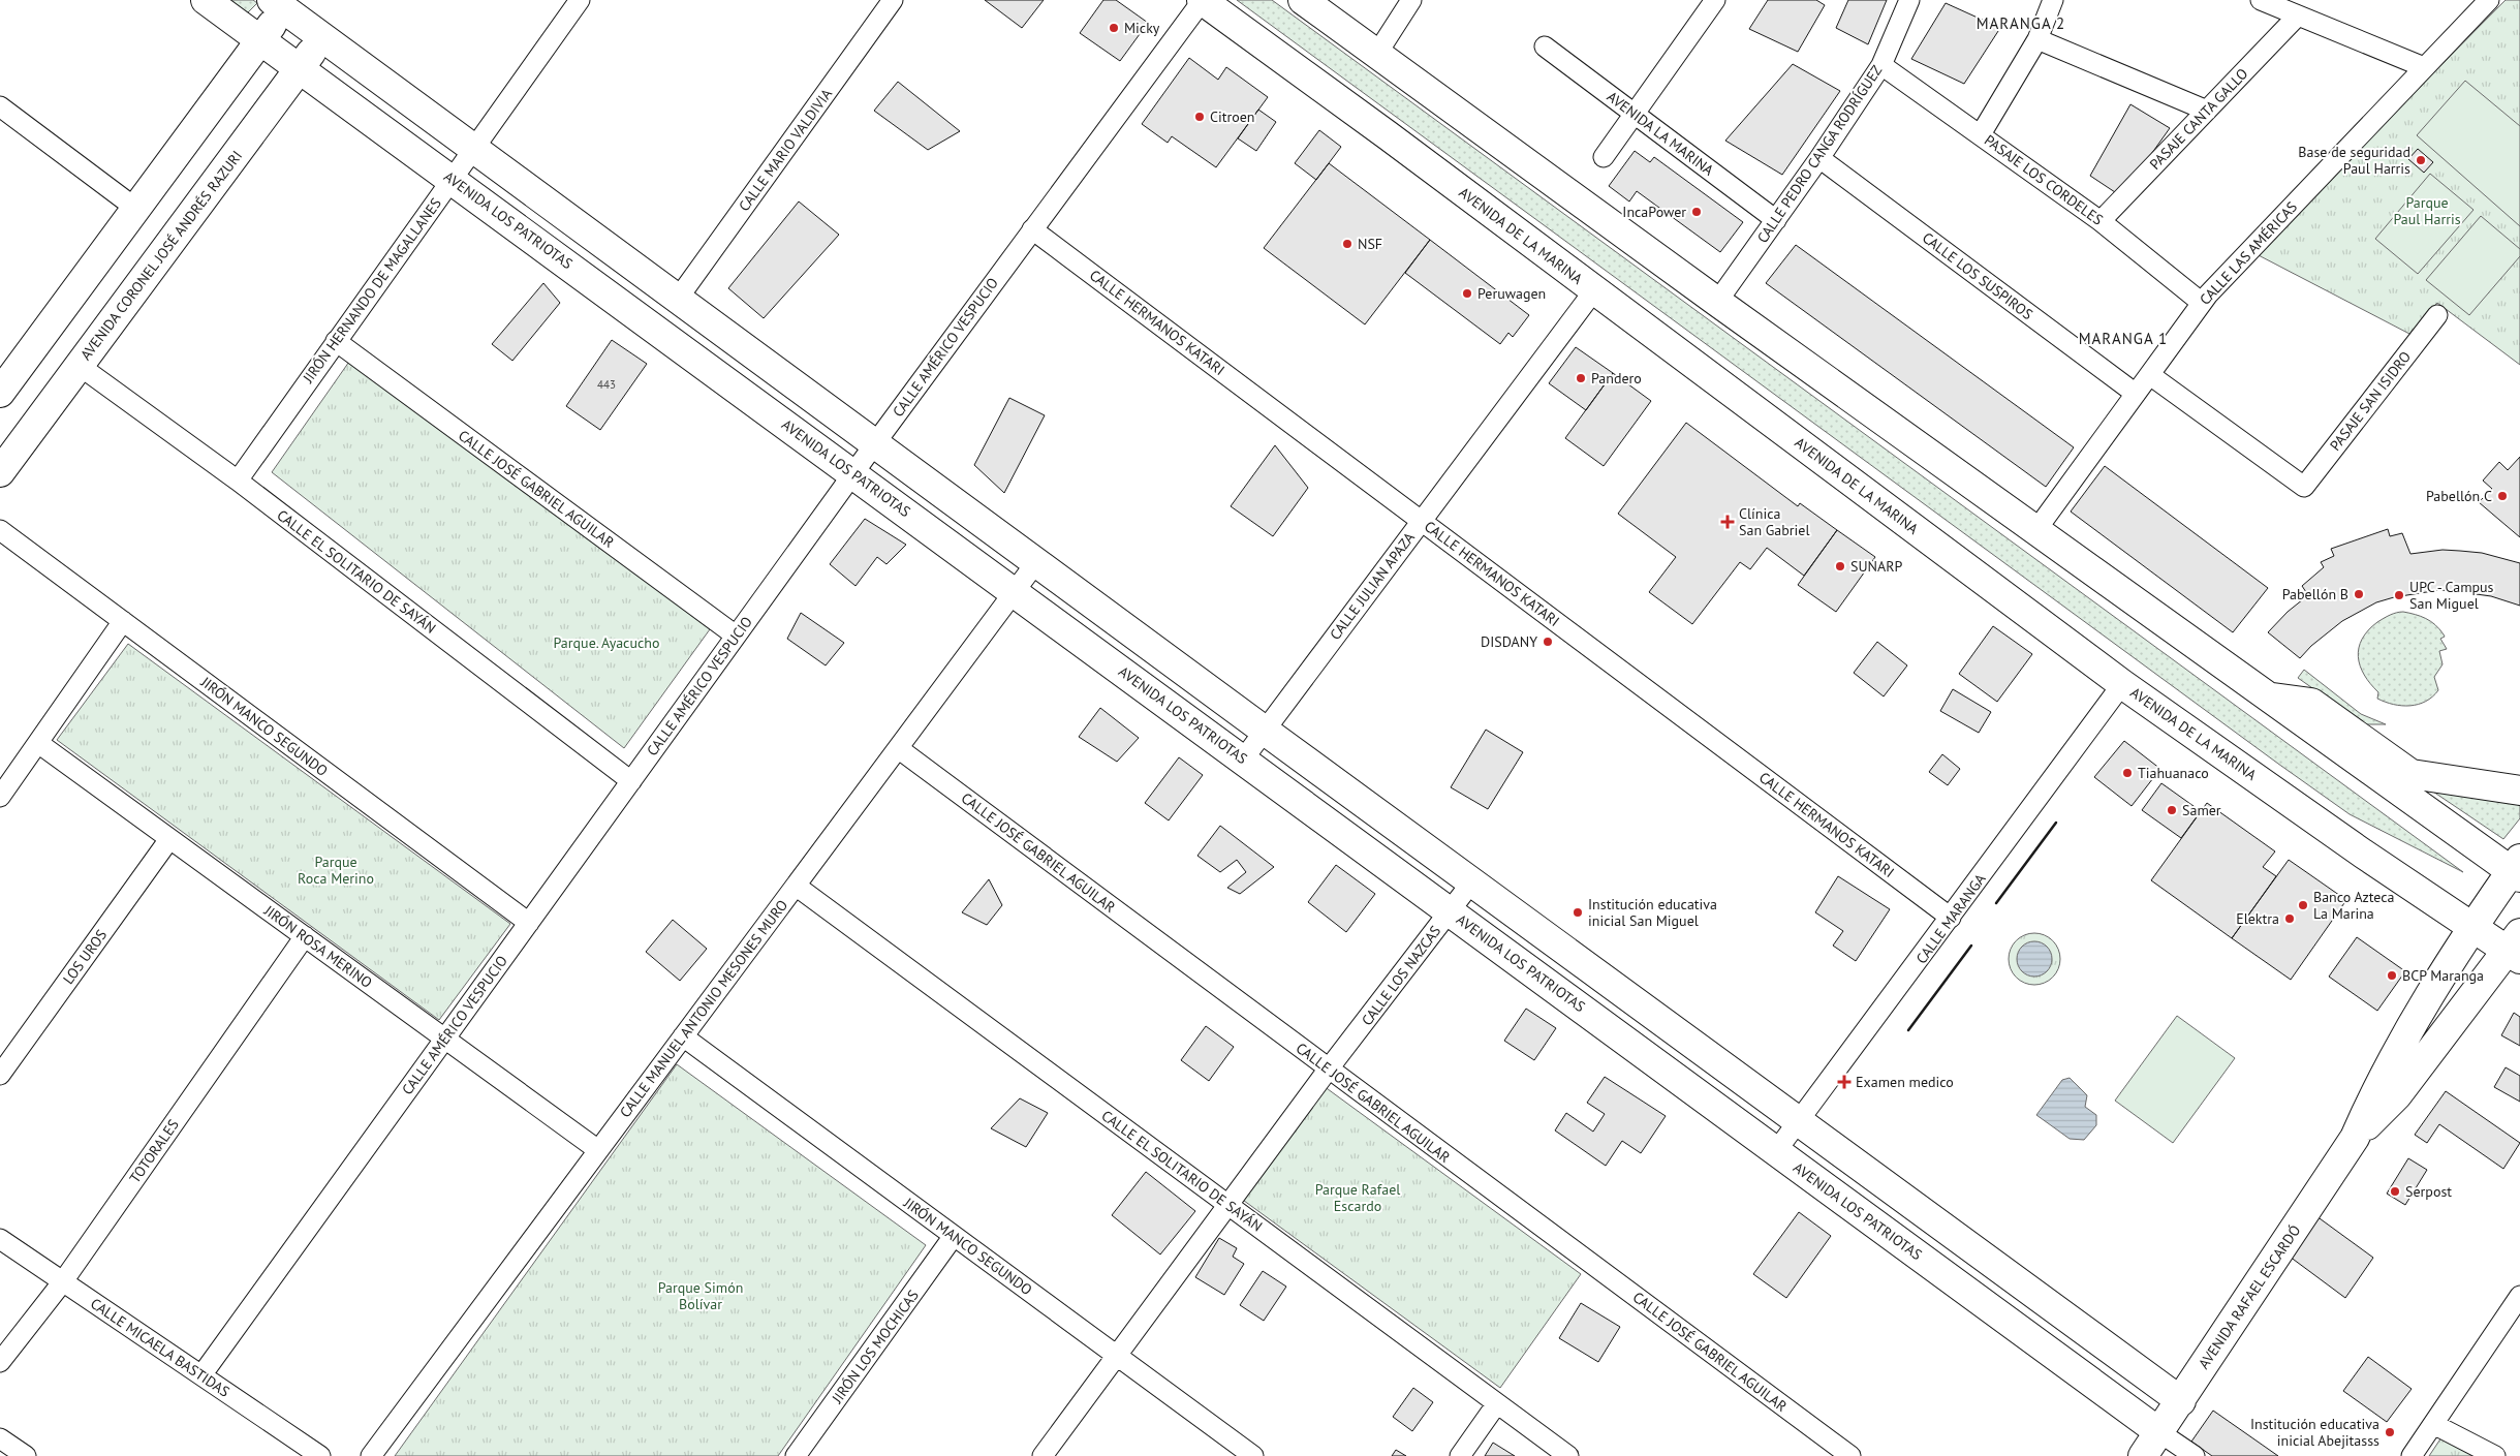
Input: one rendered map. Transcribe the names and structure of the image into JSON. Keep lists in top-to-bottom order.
{
  "streets": {
    "main road": [
      "AVENIDA LOS PATRIOTAS",
      "AVENIDA DE LA MARINA",
      "AVENIDA CORONEL JOSÉ ANDRÉS RAZURI",
      "AVENIDA RAFAEL ESCARDÓ"
    ],
    "street": [
      "PASAJE CANTA GALLO",
      "AVENIDA LA MARINA",
      "CALLE MARIO VALDIVIA",
      "CALLE PEDRO CANGA RODRÍGUEZ",
      "PASAJE LOS CORDELES",
      "CALLE LAS AMÉRICAS",
      "CALLE LOS SUSPIROS",
      "JIRÓN HERNANDO DE MAGALLANES",
      "CALLE HERMANOS KATARI",
      "CALLE AMÉRICO VESPUCIO",
      "PASAJE SAN ISIDRO",
      "CALLE JOSÉ GABRIEL AGUILAR",
      "CALLE EL SOLITARIO DE SAYÁN",
      "CALLE JULIAN APAZA",
      "JIRÓN MANCO SEGUNDO",
      "CALLE MARANGA",
      "JIRÓN ROSA MERINO",
      "LOS UROS",
      "CALLE LOS NAZCAS",
      "CALLE MANUEL ANTONIO MESONES MURO",
      "TOTORALES",
      "JIRÓN LOS MOCHICAS",
      "CALLE MICAELA BASTIDAS"
    ]
  },
  "crossings": [
    ["PASAJE CANTA GALLO", "PASAJE LOS CORDELES"],
    ["AVENIDA LA MARINA", "CALLE PEDRO CANGA RODRÍGUEZ"],
    ["CALLE PEDRO CANGA RODRÍGUEZ", "PASAJE LOS CORDELES"],
    ["CALLE PEDRO CANGA RODRÍGUEZ", "CALLE LOS SUSPIROS"],
    ["PASAJE LOS CORDELES", "CALLE LAS AMÉRICAS"],
    ["AVENIDA LOS PATRIOTAS", "AVENIDA CORONEL JOSÉ ANDRÉS RAZURI"],
    ["AVENIDA LOS PATRIOTAS", "JIRÓN HERNANDO DE MAGALLANES"],
    ["AVENIDA LOS PATRIOTAS", "CALLE AMÉRICO VESPUCIO"],
    ["AVENIDA LOS PATRIOTAS", "CALLE JULIAN APAZA"],
    ["AVENIDA LOS PATRIOTAS", "CALLE MARANGA"],
    ["AVENIDA LOS PATRIOTAS", "CALLE LOS NAZCAS"],
    ["AVENIDA LOS PATRIOTAS", "CALLE MANUEL ANTONIO MESONES MURO"],
    ["AVENIDA LOS PATRIOTAS", "AVENIDA RAFAEL ESCARDÓ"],
    ["AVENIDA DE LA MARINA", "CALLE AMÉRICO VESPUCIO"],
    ["AVENIDA DE LA MARINA", "CALLE JULIAN APAZA"],
    ["AVENIDA DE LA MARINA", "CALLE MARANGA"],
    ["AVENIDA DE LA MARINA", "AVENIDA RAFAEL ESCARDÓ"],
    ["CALLE LAS AMÉRICAS", "CALLE LOS SUSPIROS"],
    ["CALLE LAS AMÉRICAS", "PASAJE SAN ISIDRO"],
    ["AVENIDA CORONEL JOSÉ ANDRÉS RAZURI", "CALLE EL SOLITARIO DE SAYÁN"],
    ["JIRÓN HERNANDO DE MAGALLANES", "CALLE JOSÉ GABRIEL AGUILAR"],
    ["JIRÓN HERNANDO DE MAGALLANES", "CALLE EL SOLITARIO DE SAYÁN"],
    ["CALLE HERMANOS KATARI", "CALLE AMÉRICO VESPUCIO"],
    ["CALLE HERMANOS KATARI", "CALLE JULIAN APAZA"],
    ["CALLE HERMANOS KATARI", "CALLE MARANGA"],
    ["CALLE AMÉRICO VESPUCIO", "CALLE JOSÉ GABRIEL AGUILAR"],
    ["CALLE AMÉRICO VESPUCIO", "CALLE EL SOLITARIO DE SAYÁN"],
    ["CALLE AMÉRICO VESPUCIO", "JIRÓN MANCO SEGUNDO"],
    ["CALLE AMÉRICO VESPUCIO", "JIRÓN ROSA MERINO"],
    ["CALLE AMÉRICO VESPUCIO", "CALLE MICAELA BASTIDAS"],
    ["CALLE JOSÉ GABRIEL AGUILAR", "CALLE LOS NAZCAS"],
    ["CALLE JOSÉ GABRIEL AGUILAR", "CALLE MANUEL ANTONIO MESONES MURO"],
    ["CALLE EL SOLITARIO DE SAYÁN", "CALLE LOS NAZCAS"],
    ["CALLE EL SOLITARIO DE SAYÁN", "CALLE MANUEL ANTONIO MESONES MURO"],
    ["JIRÓN MANCO SEGUNDO", "CALLE LOS NAZCAS"],
    ["JIRÓN MANCO SEGUNDO", "CALLE MANUEL ANTONIO MESONES MURO"],
    ["JIRÓN MANCO SEGUNDO", "JIRÓN LOS MOCHICAS"],
    ["JIRÓN ROSA MERINO", "LOS UROS"],
    ["JIRÓN ROSA MERINO", "CALLE MANUEL ANTONIO MESONES MURO"],
    ["JIRÓN ROSA MERINO", "TOTORALES"],
    ["TOTORALES", "CALLE MICAELA BASTIDAS"]
  ],
  "districts": ["MARANGA 2", "MARANGA 1"],
  "parks": [
    "Parque Paul Harris",
    "Parque. Ayacucho",
    "Parque Roca Merino",
    "Parque Rafael Escardo",
    "Parque Simón Bolívar"
  ],
  "places": {
    "other": [
      "Micky",
      "Citroen",
      "Base de seguridad Paul Harris",
      "IncaPower",
      "NSF",
      "Peruwagen",
      "Pandero",
      "Pabellón C",
      "SUNARP",
      "Pabellón B",
      "UPC - Campus San Miguel",
      "DISDANY",
      "Tiahuanaco",
      "Samer",
      "Banco Azteca La Marina",
      "Institución educativa inicial San Miguel",
      "Elektra",
      "BCP Maranga",
      "Serpost",
      "Institución educativa inicial Abejitasss"
    ],
    "health": ["Clínica San Gabriel", "Examen medico"]
  },
  "house_numbers": ["443"]
}
